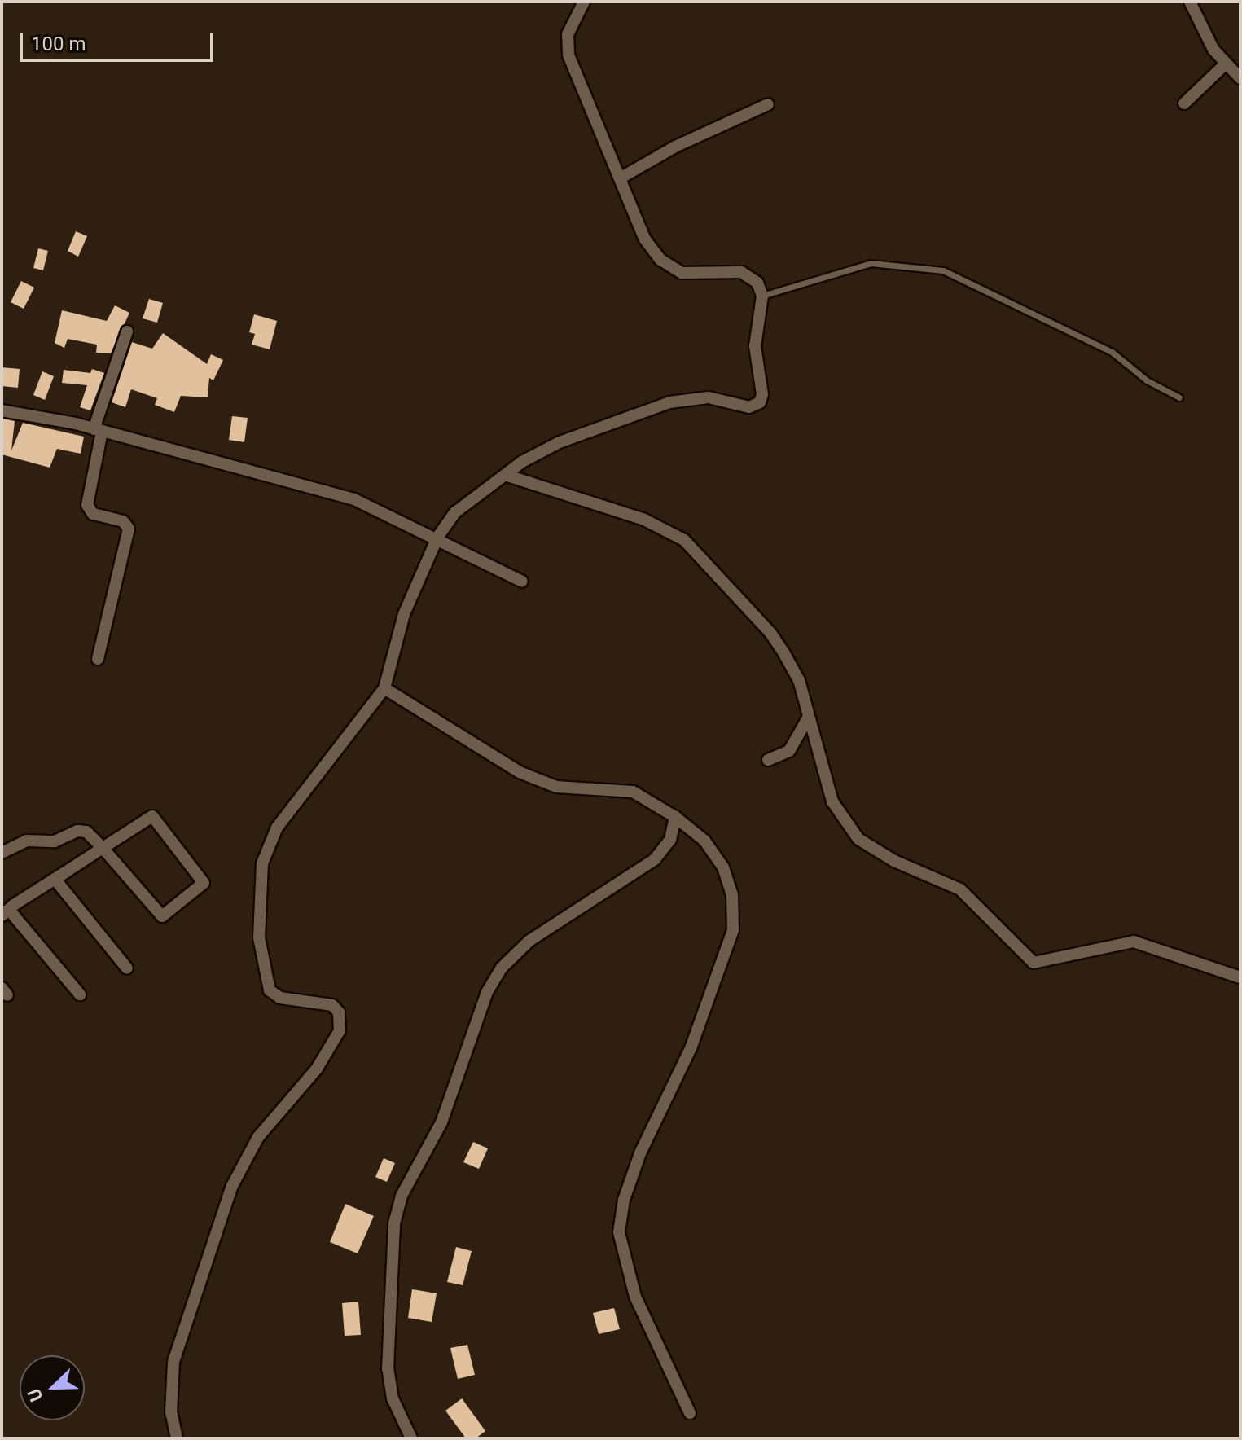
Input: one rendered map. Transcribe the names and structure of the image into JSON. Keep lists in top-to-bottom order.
{
  "scale_bar": "100 m",
  "north": "bottom left"
}
